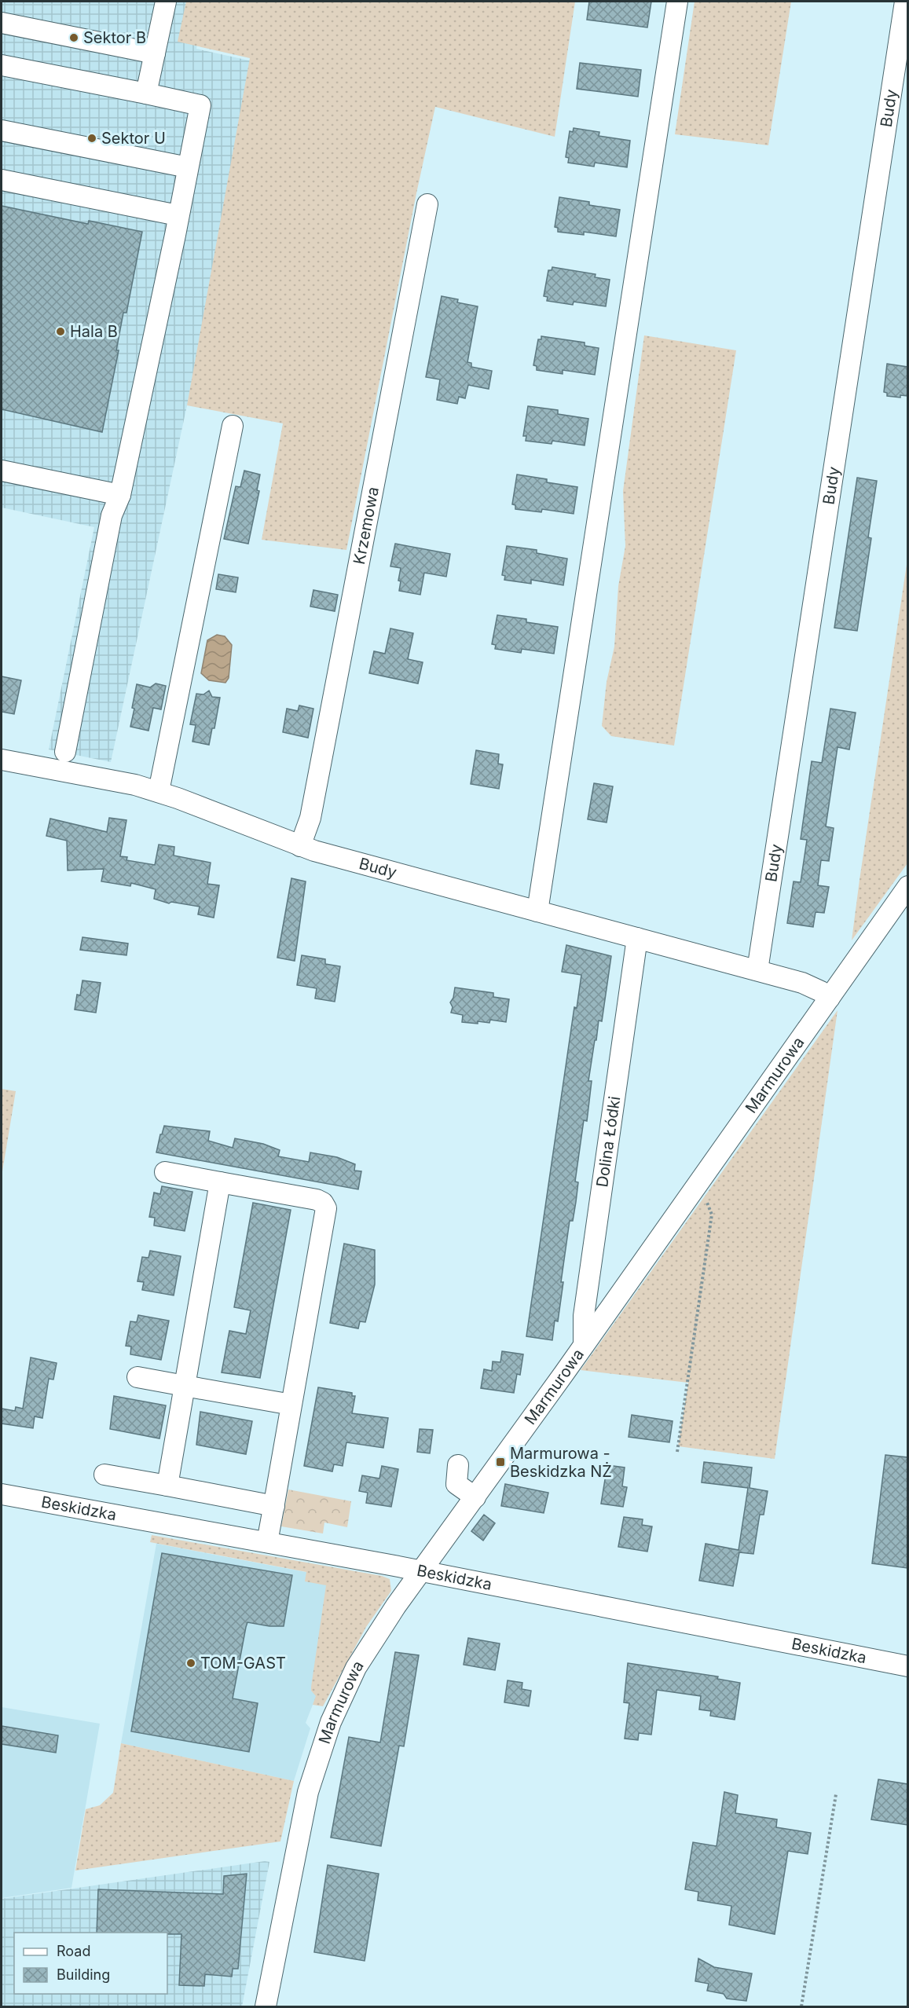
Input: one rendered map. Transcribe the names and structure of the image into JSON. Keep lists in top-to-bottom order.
{
  "streets": {
    "street": [
      "Budy",
      "Krzemowa",
      "Marmurowa",
      "Dolina Łódki",
      "Beskidzka"
    ]
  },
  "crossings": [
    ["Budy", "Krzemowa"],
    ["Budy", "Marmurowa"],
    ["Budy", "Dolina Łódki"],
    ["Marmurowa", "Dolina Łódki"],
    ["Marmurowa", "Beskidzka"]
  ],
  "places": {
    "other": [
      "Sektor B",
      "Sektor U",
      "Hala B",
      "TOM-GAST"
    ],
    "transit": ["Marmurowa - Beskidzka NŻ"]
  },
  "legend": ["Road", "Building"]
}
